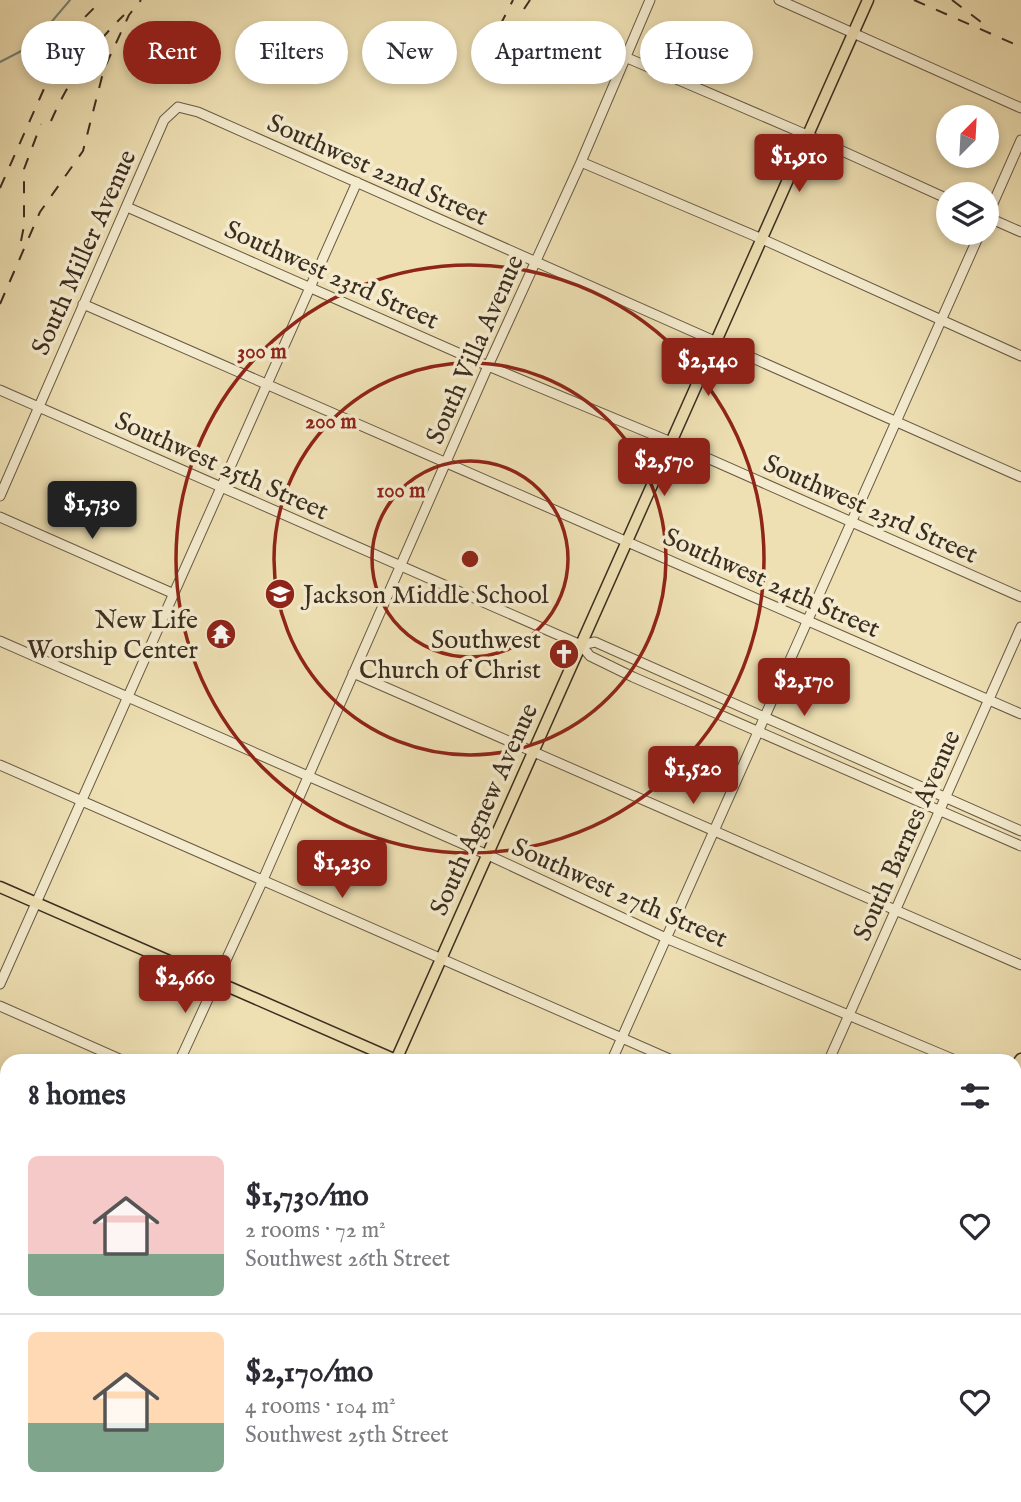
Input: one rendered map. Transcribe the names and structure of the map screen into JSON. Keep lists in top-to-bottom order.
{
  "streets": {
    "main road": ["South Agnew Avenue"],
    "street": [
      "Southwest 22nd Street",
      "South Miller Avenue",
      "Southwest 23rd Street",
      "South Villa Avenue",
      "Southwest 25th Street",
      "Southwest 24th Street",
      "South Barnes Avenue",
      "Southwest 27th Street"
    ]
  },
  "crossings": [
    ["Southwest 22nd Street", "South Miller Avenue"],
    ["Southwest 22nd Street", "South Villa Avenue"],
    ["Southwest 22nd Street", "South Agnew Avenue"],
    ["South Miller Avenue", "Southwest 23rd Street"],
    ["South Miller Avenue", "Southwest 25th Street"],
    ["South Miller Avenue", "Southwest 24th Street"],
    ["Southwest 23rd Street", "South Villa Avenue"],
    ["Southwest 23rd Street", "South Agnew Avenue"],
    ["South Villa Avenue", "Southwest 25th Street"],
    ["South Villa Avenue", "Southwest 24th Street"],
    ["South Villa Avenue", "Southwest 27th Street"],
    ["Southwest 25th Street", "South Agnew Avenue"],
    ["Southwest 25th Street", "South Barnes Avenue"],
    ["Southwest 24th Street", "South Agnew Avenue"],
    ["Southwest 24th Street", "South Barnes Avenue"],
    ["South Agnew Avenue", "Southwest 27th Street"],
    ["South Barnes Avenue", "Southwest 27th Street"]
  ],
  "places": {
    "school or university": ["Jackson Middle School"],
    "temple": ["New Life Worship Center"],
    "church": ["Southwest Church of Christ"]
  },
  "north": "top right",
  "page": {
    "chip": [
      "Buy",
      "Rent",
      "Filters",
      "New",
      "Apartment",
      "House"
    ],
    "price": [
      "$1,910",
      "$2,140",
      "$2,570",
      "$1,730",
      "$2,170",
      "$1,520",
      "$1,230",
      "$2,660"
    ],
    "heading": "8 homes",
    "list": [
      {
        "name": "$1,730/mo",
        "note": "2 rooms · 72 m² · Southwest 26th Street"
      },
      {
        "name": "$2,170/mo",
        "note": "4 rooms · 104 m² · Southwest 25th Street"
      }
    ]
  },
  "rings": ["300 m", "200 m", "100 m"]
}
